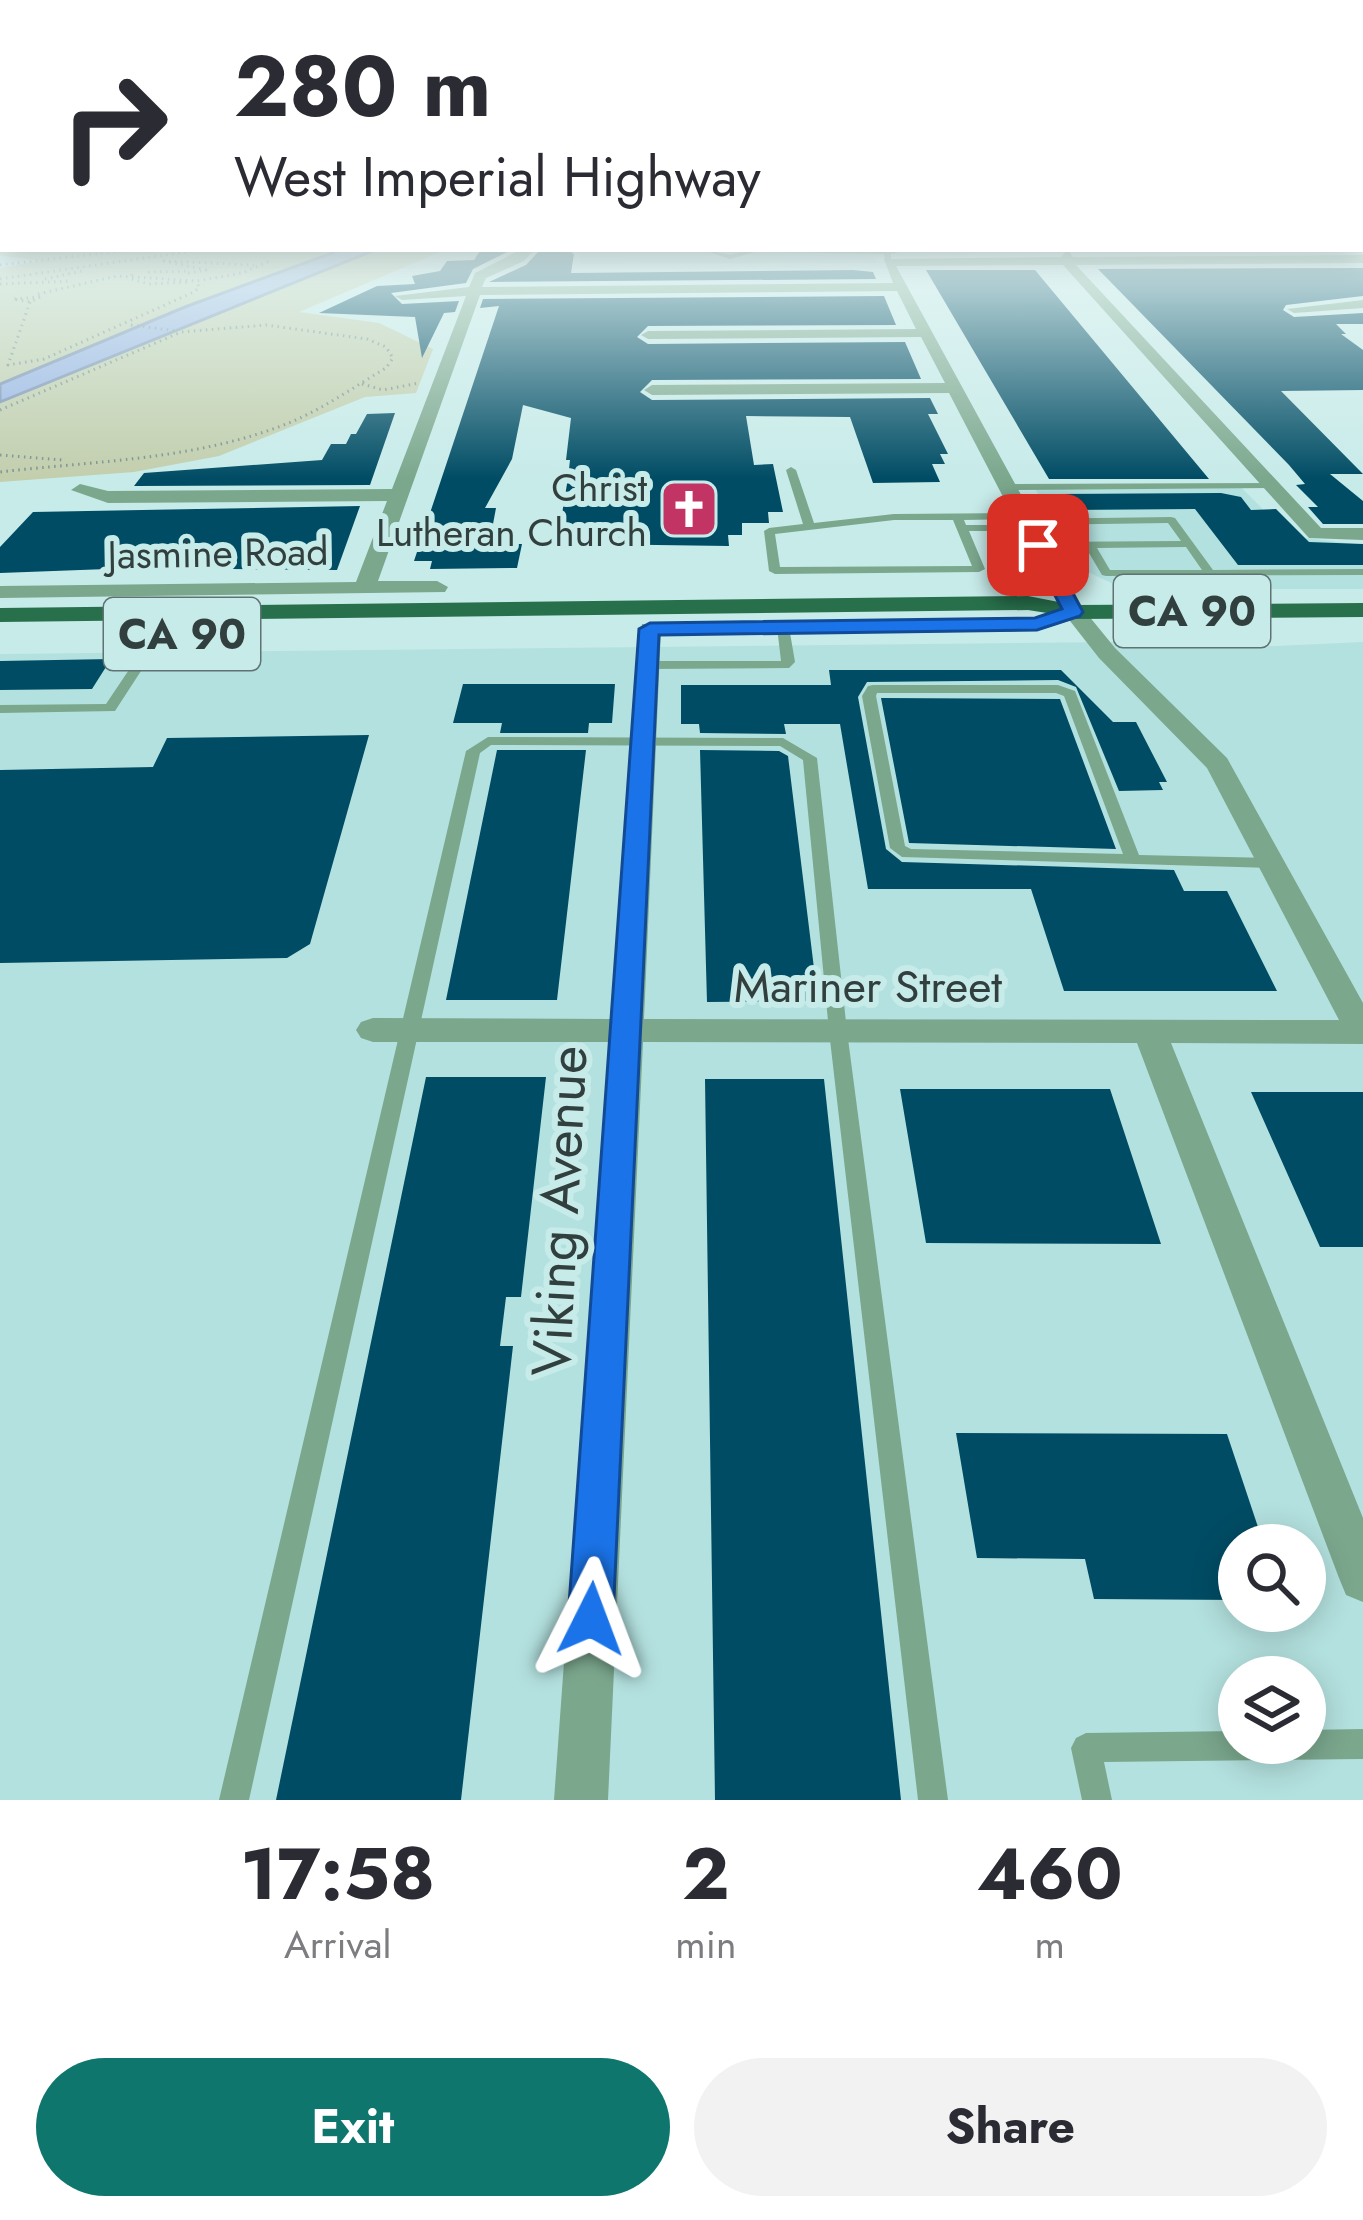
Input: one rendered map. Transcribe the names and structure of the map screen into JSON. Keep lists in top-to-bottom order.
{
  "streets": {
    "main road": ["CA 90"],
    "street": ["Jasmine Road", "Mariner Street", "Viking Avenue"]
  },
  "crossings": [
    ["CA 90", "Viking Avenue"],
    ["Mariner Street", "Viking Avenue"]
  ],
  "places": {
    "church": ["Christ Lutheran Church"]
  },
  "page": {
    "turn": ["280 m", "West Imperial Highway"],
    "eta": [
      "17:58",
      "Arrival",
      "2",
      "min",
      "460",
      "m"
    ],
    "buttons": ["Exit", "Share"]
  }
}
